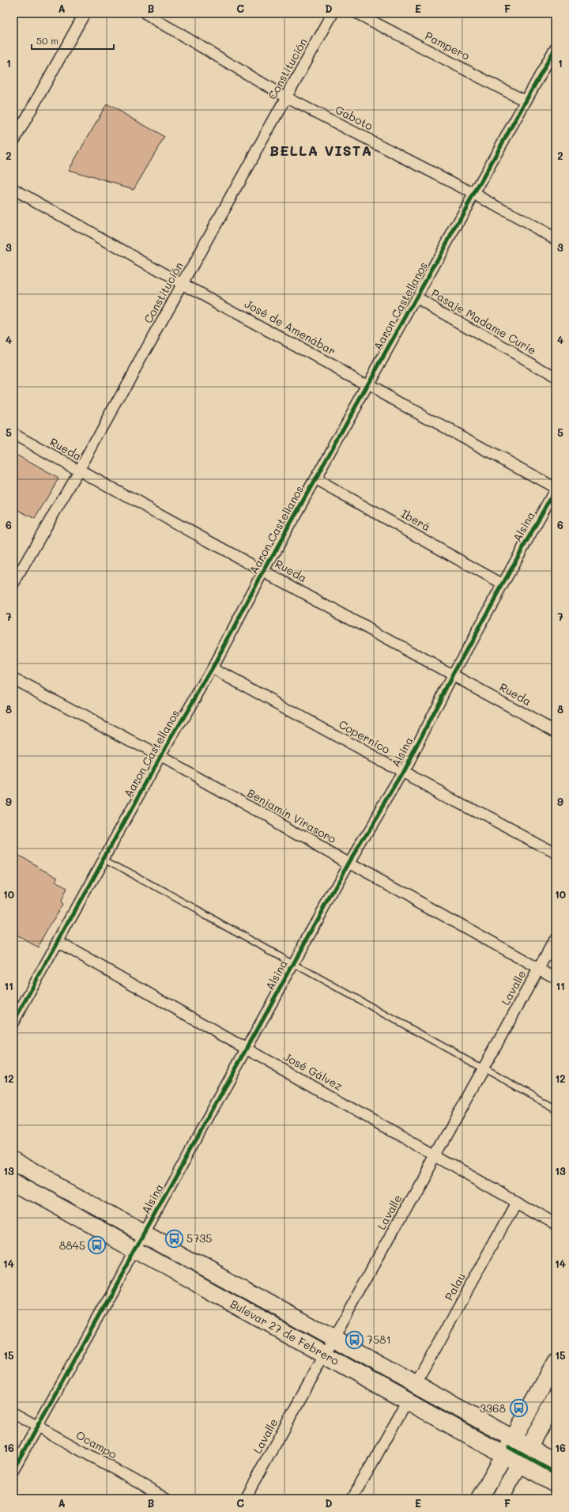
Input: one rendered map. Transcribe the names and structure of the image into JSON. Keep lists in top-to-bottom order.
{
  "streets": {
    "main road": ["Bulevar 27 de Febrero"],
    "street": [
      "Pampero",
      "Constitución",
      "Gaboto",
      "Aaron Castellanos",
      "Pasaje Madame Curie",
      "José de Amenábar",
      "Rueda",
      "Iberá",
      "Alsina",
      "Copernico",
      "Benjamín Virasoro",
      "Lavalle",
      "José Gálvez",
      "Palau",
      "Ocampo"
    ]
  },
  "crossings": [
    ["Pampero", "Aaron Castellanos"],
    ["Constitución", "Gaboto"],
    ["Constitución", "José de Amenábar"],
    ["Constitución", "Rueda"],
    ["Gaboto", "Aaron Castellanos"],
    ["Aaron Castellanos", "Pasaje Madame Curie"],
    ["Aaron Castellanos", "José de Amenábar"],
    ["Aaron Castellanos", "Rueda"],
    ["Aaron Castellanos", "Iberá"],
    ["Aaron Castellanos", "Copernico"],
    ["Aaron Castellanos", "Benjamín Virasoro"],
    ["Aaron Castellanos", "José Gálvez"],
    ["José de Amenábar", "Alsina"],
    ["Rueda", "Alsina"],
    ["Iberá", "Alsina"],
    ["Alsina", "Copernico"],
    ["Alsina", "Benjamín Virasoro"],
    ["Alsina", "José Gálvez"],
    ["Alsina", "Bulevar 27 de Febrero"],
    ["Alsina", "Ocampo"],
    ["Benjamín Virasoro", "Lavalle"],
    ["Lavalle", "José Gálvez"],
    ["Lavalle", "Bulevar 27 de Febrero"],
    ["José Gálvez", "Palau"],
    ["Palau", "Bulevar 27 de Febrero"]
  ],
  "districts": ["BELLA VISTA"],
  "places": {
    "bus stop": [
      "5735",
      "8845",
      "7581",
      "3368"
    ]
  },
  "scale_bar": "50 m",
  "grid": {
    "columns": [
      "A",
      "B",
      "C",
      "D",
      "E",
      "F"
    ],
    "rows": [
      "1",
      "2",
      "3",
      "4",
      "5",
      "6",
      "7",
      "8",
      "9",
      "10",
      "11",
      "12",
      "13",
      "14",
      "15",
      "16"
    ]
  }
}
